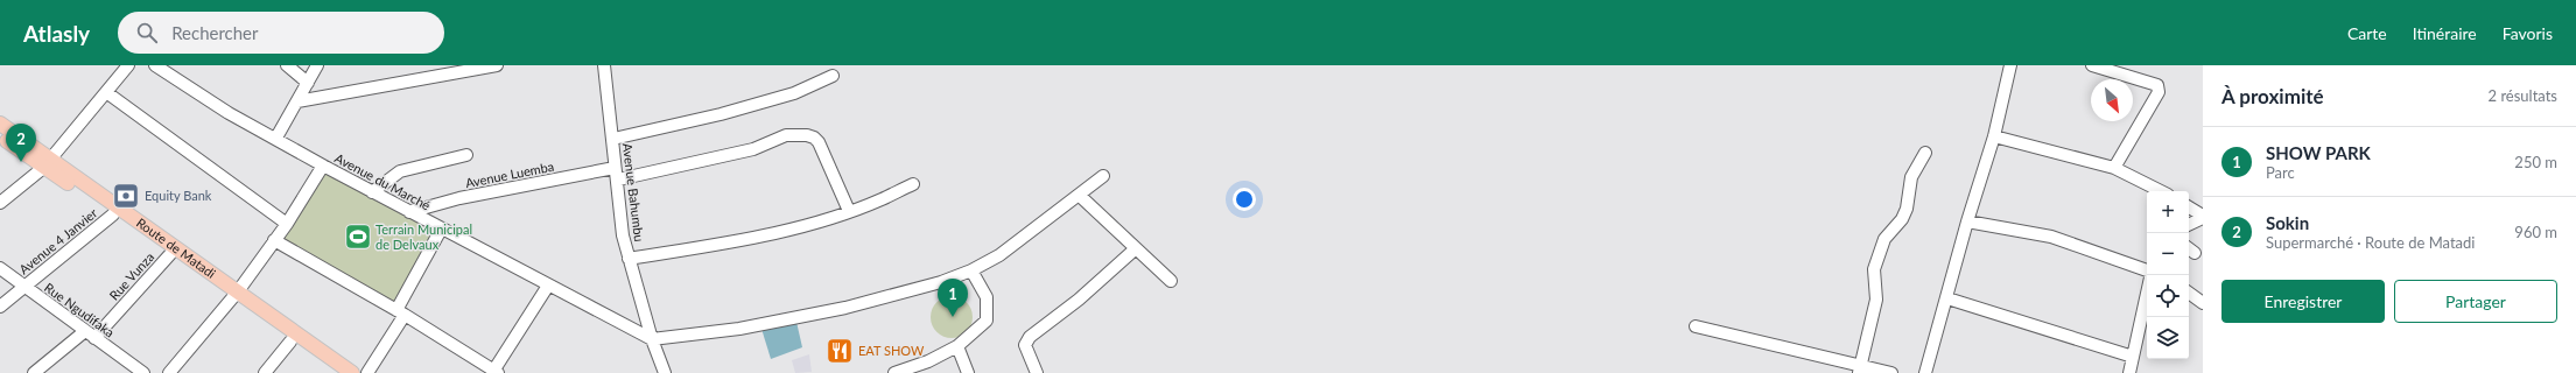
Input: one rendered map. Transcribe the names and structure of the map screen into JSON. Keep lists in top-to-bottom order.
{
  "streets": {
    "main road": ["Route de Matadi"],
    "street": [
      "Avenue Luemba",
      "Avenue du Marché",
      "Avenue Bahumbu",
      "Avenue 4 Janvier",
      "Rue Vunza",
      "Rue Ngudifaka"
    ]
  },
  "crossings": [
    ["Avenue Luemba", "Avenue du Marché"],
    ["Avenue Luemba", "Avenue Bahumbu"],
    ["Avenue du Marché", "Avenue Bahumbu"],
    ["Avenue 4 Janvier", "Route de Matadi"],
    ["Avenue 4 Janvier", "Rue Ngudifaka"],
    ["Route de Matadi", "Rue Vunza"],
    ["Rue Vunza", "Rue Ngudifaka"]
  ],
  "places": {
    "bank": ["Equity Bank"],
    "sports": ["Terrain Municipal de Delvaux"],
    "restaurant": ["EAT SHOW"]
  },
  "north": "bottom right",
  "page": {
    "header": "Atlasly",
    "search": "Rechercher",
    "nav": ["Carte", "Itinéraire", "Favoris"],
    "heading": ["À proximité", "2 résultats"],
    "pins": ["2", "1"],
    "list": [
      {
        "mark": "1",
        "name": "SHOW PARK",
        "note": "Parc",
        "value": "250 m"
      },
      {
        "mark": "2",
        "name": "Sokin",
        "note": "Supermarché · Route de Matadi",
        "value": "960 m"
      }
    ],
    "map_buttons": ["+", "−"],
    "buttons": ["Enregistrer", "Partager"]
  }
}
